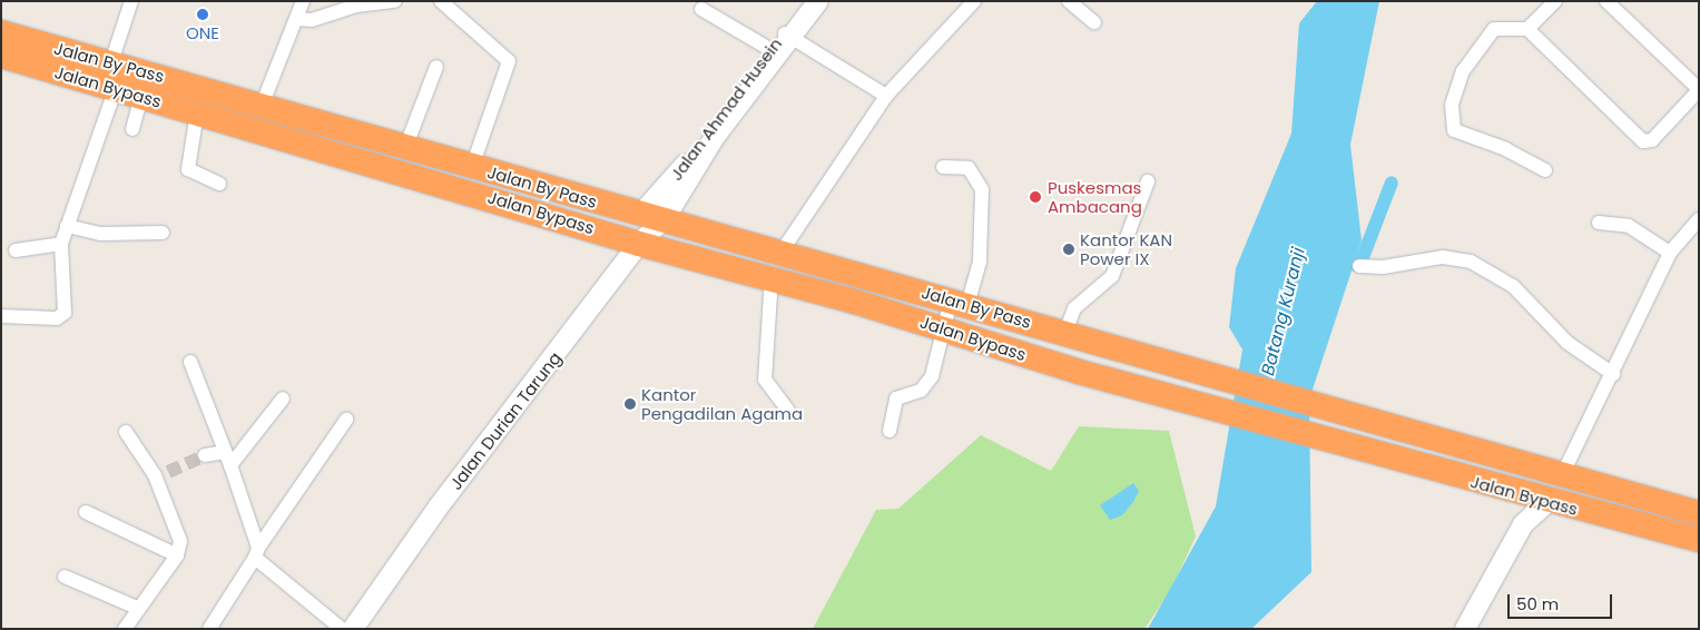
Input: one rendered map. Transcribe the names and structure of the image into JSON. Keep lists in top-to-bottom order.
{
  "streets": {
    "highway": ["Jalan By Pass", "Jalan Bypass"],
    "street": ["Jalan Ahmad Husein", "Jalan Durian Tarung"]
  },
  "crossings": [
    ["Jalan By Pass", "Jalan Bypass"],
    ["Jalan By Pass", "Jalan Ahmad Husein"],
    ["Jalan By Pass", "Jalan Durian Tarung"],
    ["Jalan Bypass", "Jalan Durian Tarung"],
    ["Jalan Ahmad Husein", "Jalan Durian Tarung"]
  ],
  "water": ["Batang Kuranji"],
  "places": [
    "ONE",
    "Puskesmas Ambacang",
    "Kantor KAN Power IX",
    "Kantor Pengadilan Agama"
  ],
  "scale_bar": "50 m"
}
